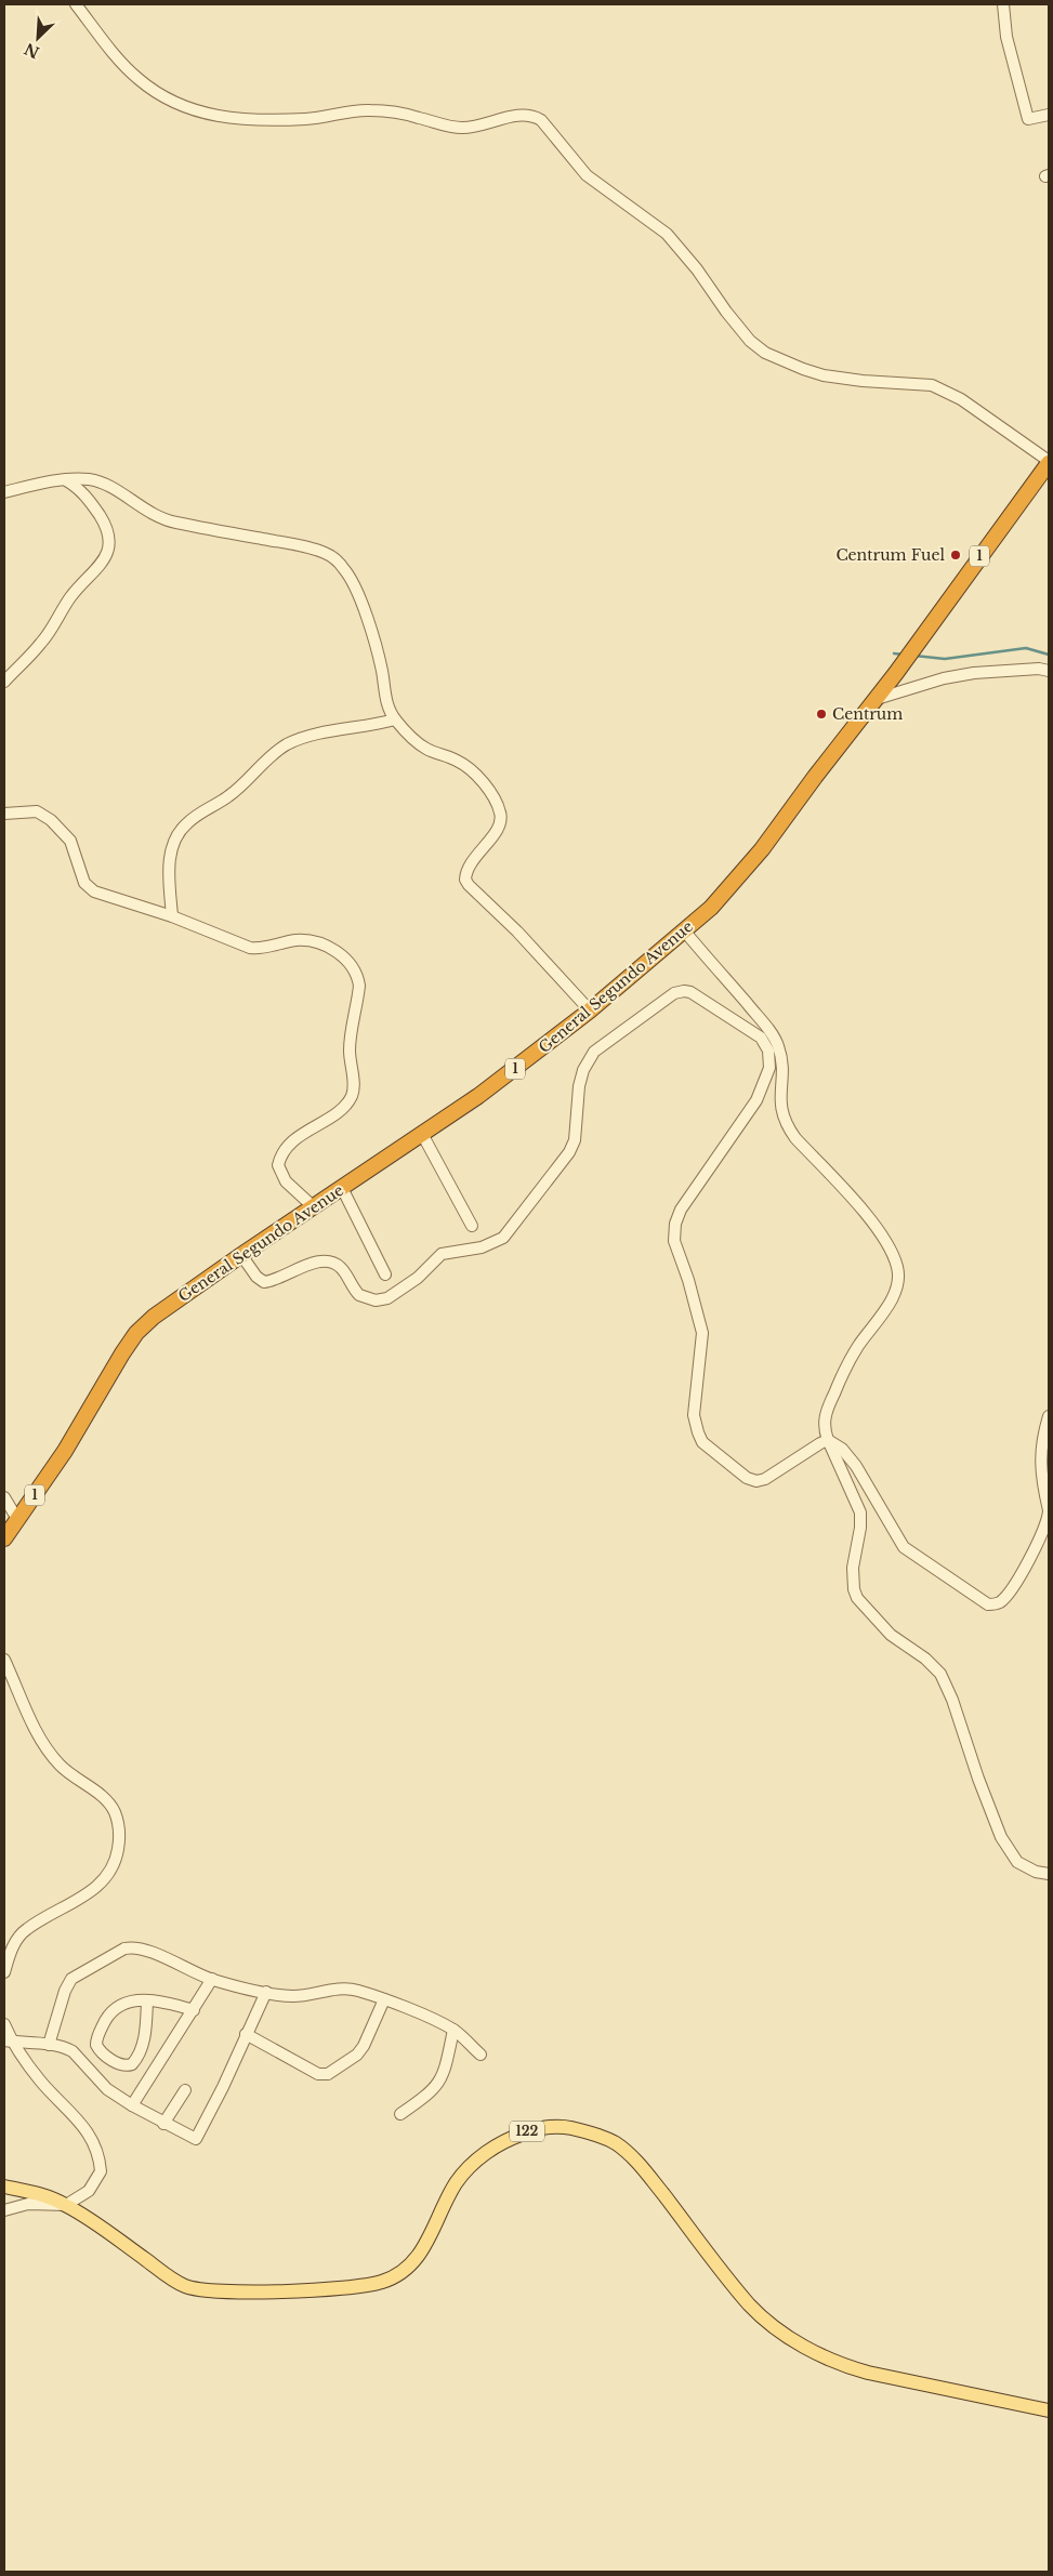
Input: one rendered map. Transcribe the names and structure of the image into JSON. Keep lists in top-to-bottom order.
{
  "streets": {
    "highway": ["1", "General Segundo Avenue"],
    "main road": ["122"]
  },
  "crossings": [
    ["1", "General Segundo Avenue"]
  ],
  "places": ["Centrum Fuel", "Centrum"],
  "north": "bottom left"
}
